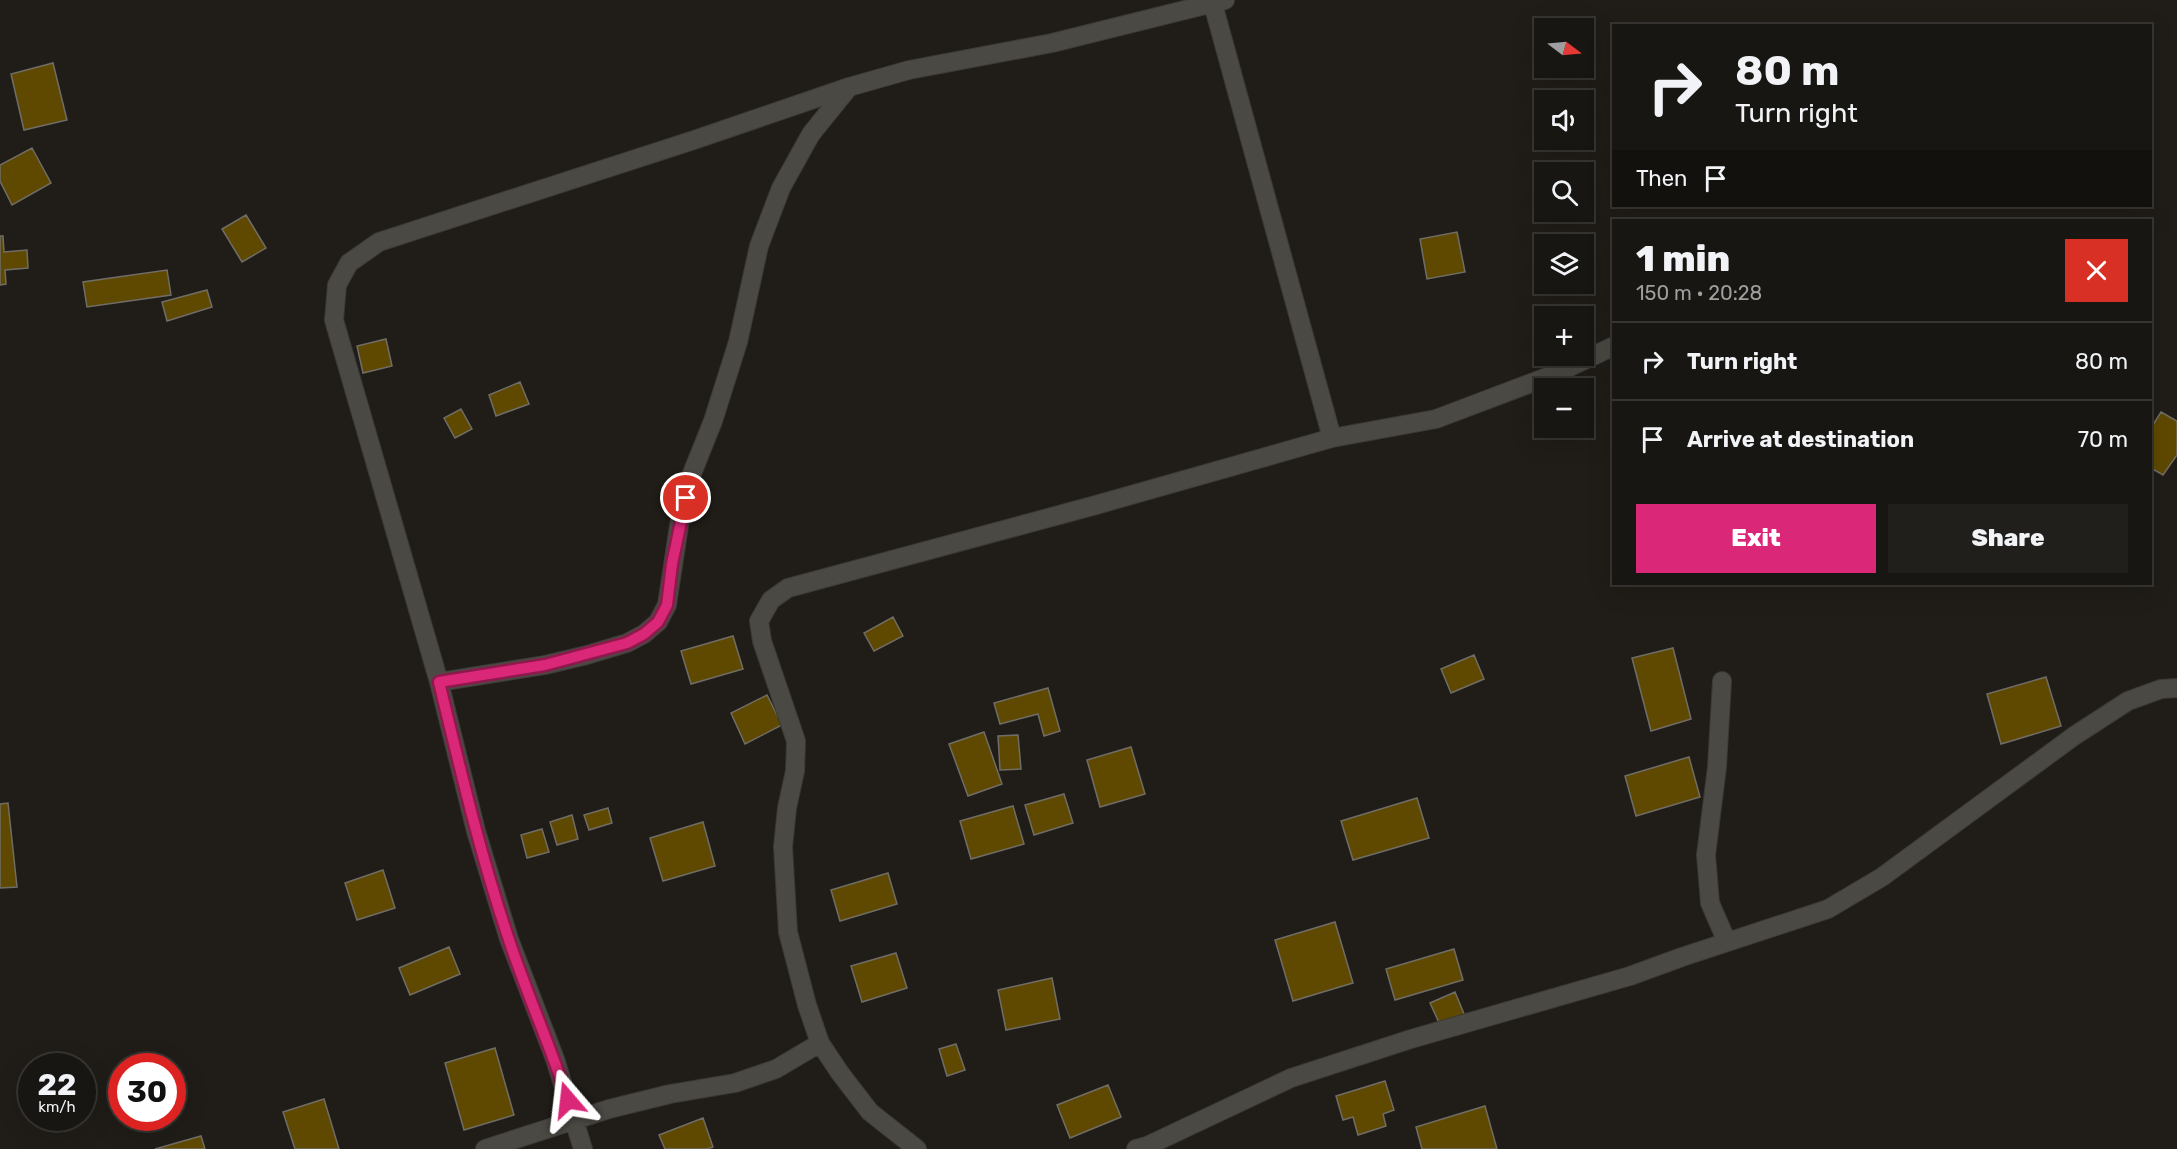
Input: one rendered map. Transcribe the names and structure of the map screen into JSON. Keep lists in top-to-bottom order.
{
  "north": "right",
  "page": {
    "map_buttons": ["+", "−"],
    "turn": ["80 m", "Turn right"],
    "then": "Then",
    "heading": ["1 min", "150 m · 20:28"],
    "list": [
      {
        "name": "Turn right",
        "value": "80 m"
      },
      {
        "name": "Arrive at destination",
        "value": "70 m"
      }
    ],
    "buttons": ["Exit", "Share"],
    "speed": "22 km/h",
    "limit": "30"
  }
}
